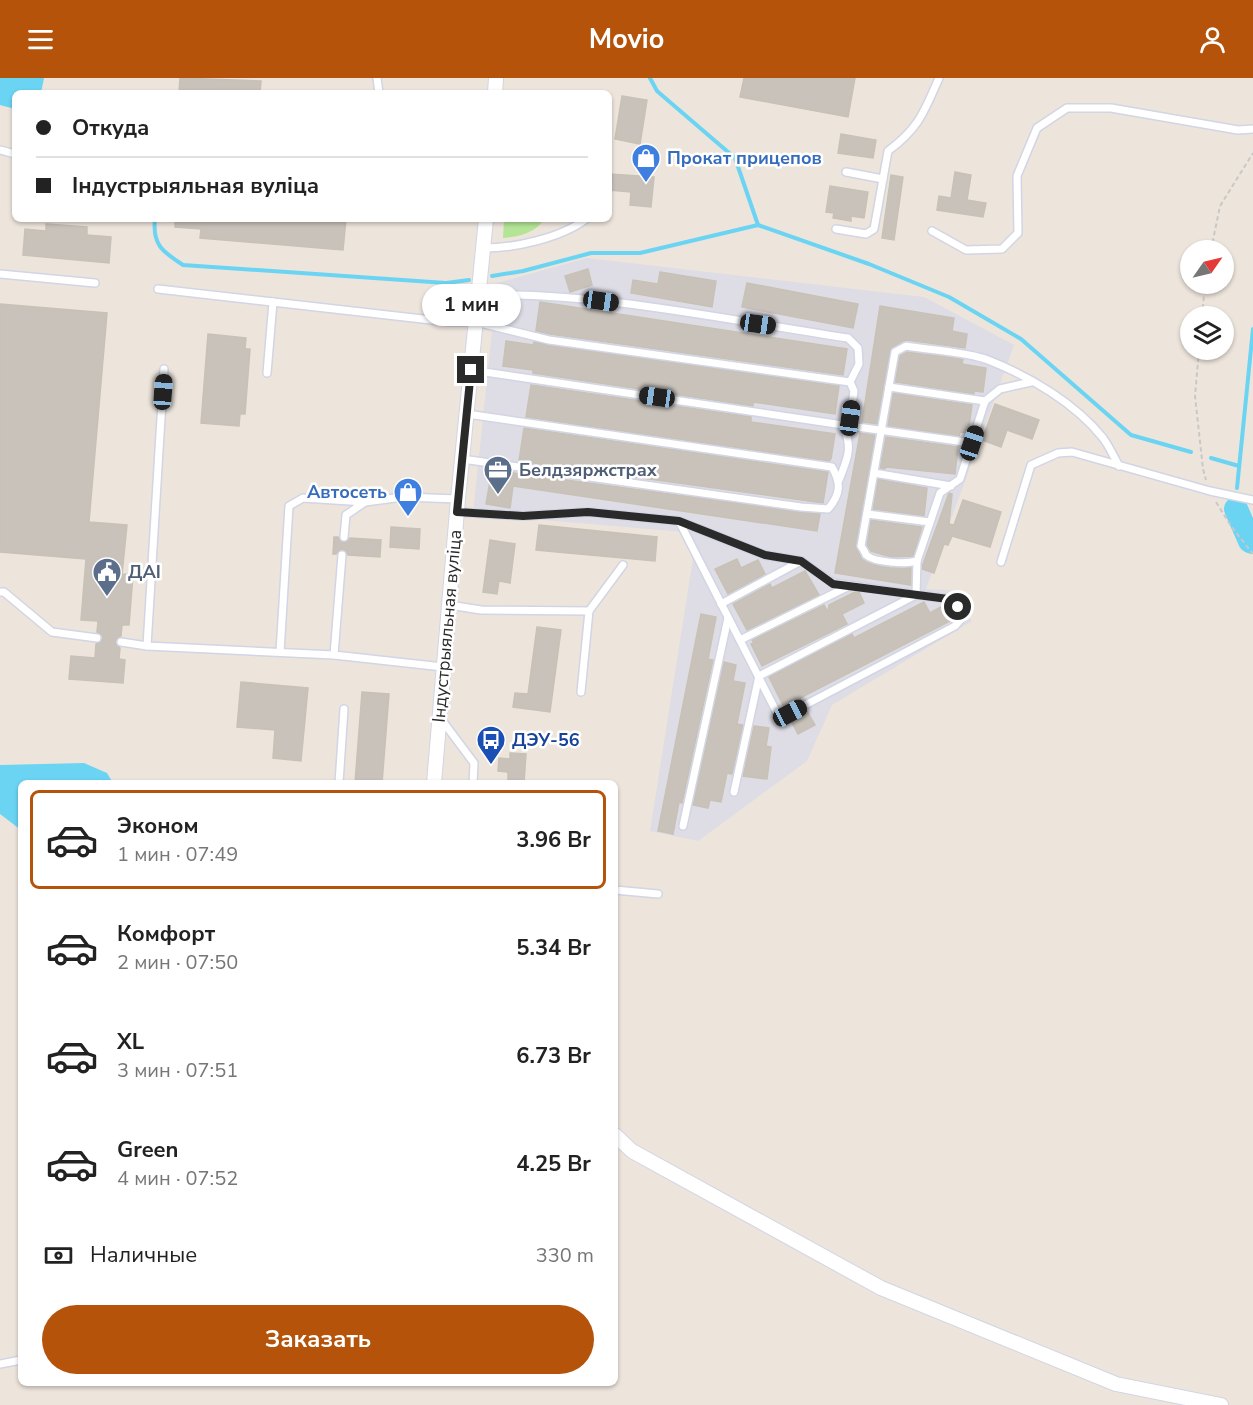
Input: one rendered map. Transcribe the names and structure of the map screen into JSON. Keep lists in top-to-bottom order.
{
  "streets": {
    "street": ["Індустрыяльная вуліца"]
  },
  "places": {
    "shop": ["Прокат прицепов", "Автосеть"],
    "office": ["Белдзяржстрах"],
    "public building": ["ДАІ"],
    "bus stop": ["ДЭУ-56"]
  },
  "north": "top right",
  "page": {
    "header": "Movio",
    "banner": ["Откуда", "Індустрыяльная вуліца"],
    "bubble": "1 мин",
    "list": [
      {
        "name": "Эконом",
        "note": "1 мин · 07:49",
        "value": "3.96 Br"
      },
      {
        "name": "Комфорт",
        "note": "2 мин · 07:50",
        "value": "5.34 Br"
      },
      {
        "name": "XL",
        "note": "3 мин · 07:51",
        "value": "6.73 Br"
      },
      {
        "name": "Green",
        "note": "4 мин · 07:52",
        "value": "4.25 Br"
      }
    ],
    "pay": ["Наличные", "330 m"],
    "buttons": "Заказать"
  }
}
